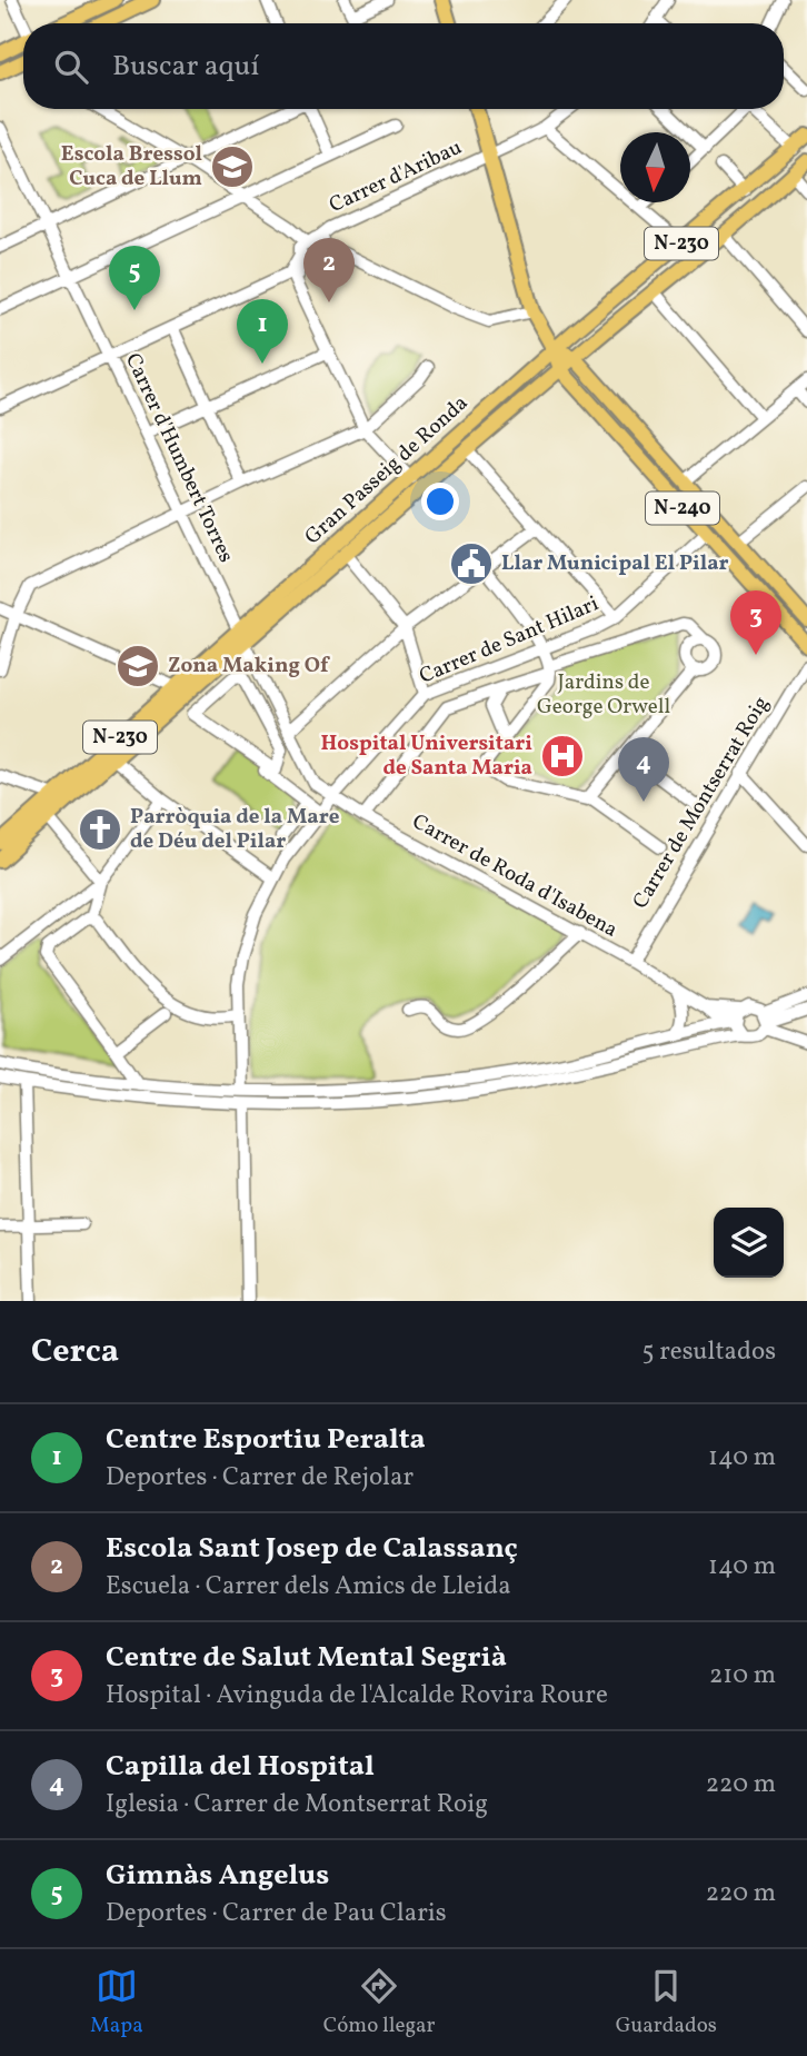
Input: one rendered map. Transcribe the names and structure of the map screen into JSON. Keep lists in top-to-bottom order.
{
  "streets": {
    "main road": ["N-230", "Gran Passeig de Ronda", "N-240"],
    "street": [
      "Carrer d'Aribau",
      "Carrer d'Humbert Torres",
      "Carrer de Sant Hilari",
      "Carrer de Montserrat Roig",
      "Carrer de Roda d'Isabena"
    ]
  },
  "crossings": [
    ["Carrer d'Humbert Torres", "Gran Passeig de Ronda"],
    ["Carrer d'Humbert Torres", "Carrer de Sant Hilari"],
    ["Carrer d'Humbert Torres", "Carrer de Roda d'Isabena"],
    ["Gran Passeig de Ronda", "N-240"],
    ["N-240", "Carrer de Sant Hilari"],
    ["Carrer de Sant Hilari", "Carrer de Roda d'Isabena"],
    ["Carrer de Montserrat Roig", "Carrer de Roda d'Isabena"]
  ],
  "parks": ["Jardins de George Orwell"],
  "places": {
    "school or university": ["Escola Bressol Cuca de Llum", "Zona Making Of"],
    "public building": ["Llar Municipal El Pilar"],
    "hospital": ["Hospital Universitari de Santa Maria"],
    "church": ["Parròquia de la Mare de Déu del Pilar"]
  },
  "north": "bottom",
  "page": {
    "search": "Buscar aquí",
    "pins": [
      "2",
      "5",
      "1",
      "3",
      "4"
    ],
    "heading": ["Cerca", "5 resultados"],
    "list": [
      {
        "mark": "1",
        "name": "Centre Esportiu Peralta",
        "note": "Deportes · Carrer de Rejolar",
        "value": "140 m"
      },
      {
        "mark": "2",
        "name": "Escola Sant Josep de Calassanç",
        "note": "Escuela · Carrer dels Amics de Lleida",
        "value": "140 m"
      },
      {
        "mark": "3",
        "name": "Centre de Salut Mental Segrià",
        "note": "Hospital · Avinguda de l'Alcalde Rovira Roure",
        "value": "210 m"
      },
      {
        "mark": "4",
        "name": "Capilla del Hospital",
        "note": "Iglesia · Carrer de Montserrat Roig",
        "value": "220 m"
      },
      {
        "mark": "5",
        "name": "Gimnàs Angelus",
        "note": "Deportes · Carrer de Pau Claris",
        "value": "220 m"
      }
    ],
    "nav": ["Mapa", "Cómo llegar", "Guardados"]
  }
}
